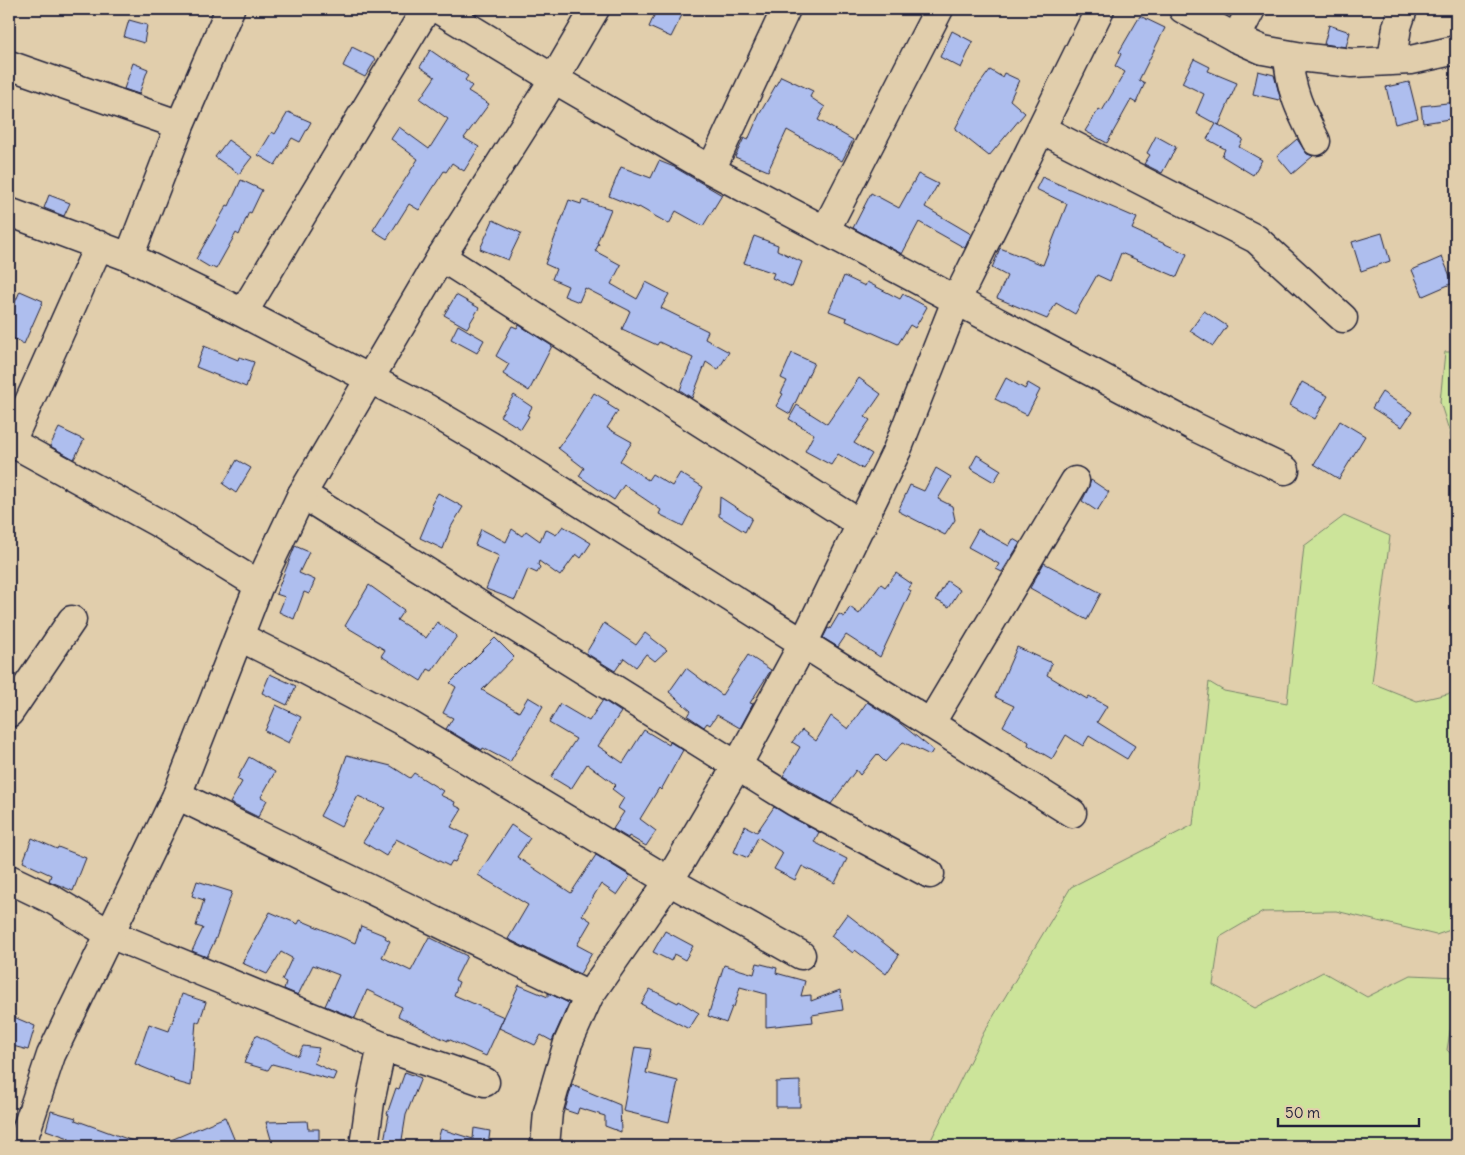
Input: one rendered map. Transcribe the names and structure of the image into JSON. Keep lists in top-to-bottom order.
{
  "scale_bar": "50 m"
}
